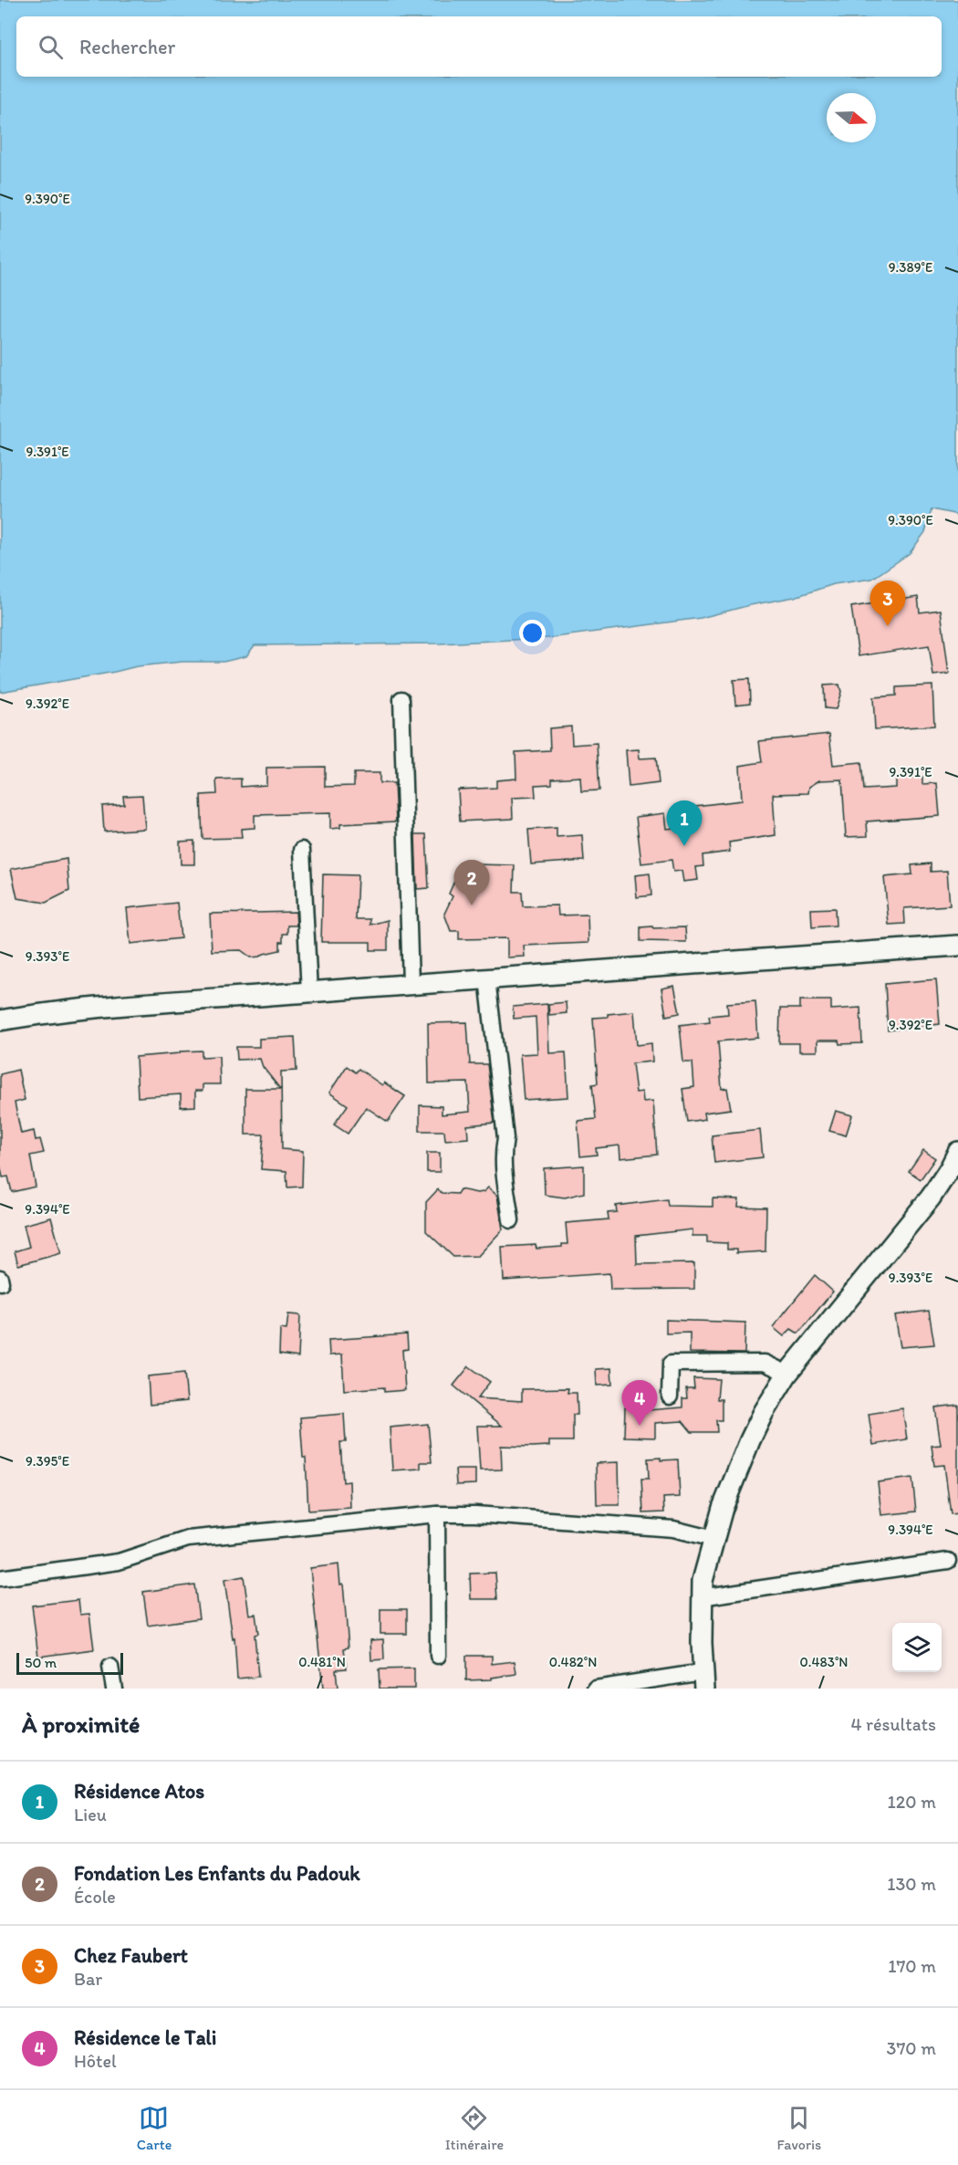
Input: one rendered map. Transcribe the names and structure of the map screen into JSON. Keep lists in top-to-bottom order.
{
  "scale_bar": "50 m",
  "north": "right",
  "page": {
    "search": "Rechercher",
    "pins": [
      "3",
      "1",
      "2",
      "4"
    ],
    "scale": "50 m",
    "heading": ["À proximité", "4 résultats"],
    "list": [
      {
        "mark": "1",
        "name": "Résidence Atos",
        "note": "Lieu",
        "value": "120 m"
      },
      {
        "mark": "2",
        "name": "Fondation Les Enfants du Padouk",
        "note": "École",
        "value": "130 m"
      },
      {
        "mark": "3",
        "name": "Chez Faubert",
        "note": "Bar",
        "value": "170 m"
      },
      {
        "mark": "4",
        "name": "Résidence le Tali",
        "note": "Hôtel",
        "value": "370 m"
      }
    ],
    "nav": ["Carte", "Itinéraire", "Favoris"]
  },
  "coordinates": [
    "9.390°E",
    "9.389°E",
    "9.391°E",
    "9.392°E",
    "9.393°E",
    "9.394°E",
    "9.395°E",
    "0.481°N",
    "0.482°N",
    "0.483°N"
  ]
}
